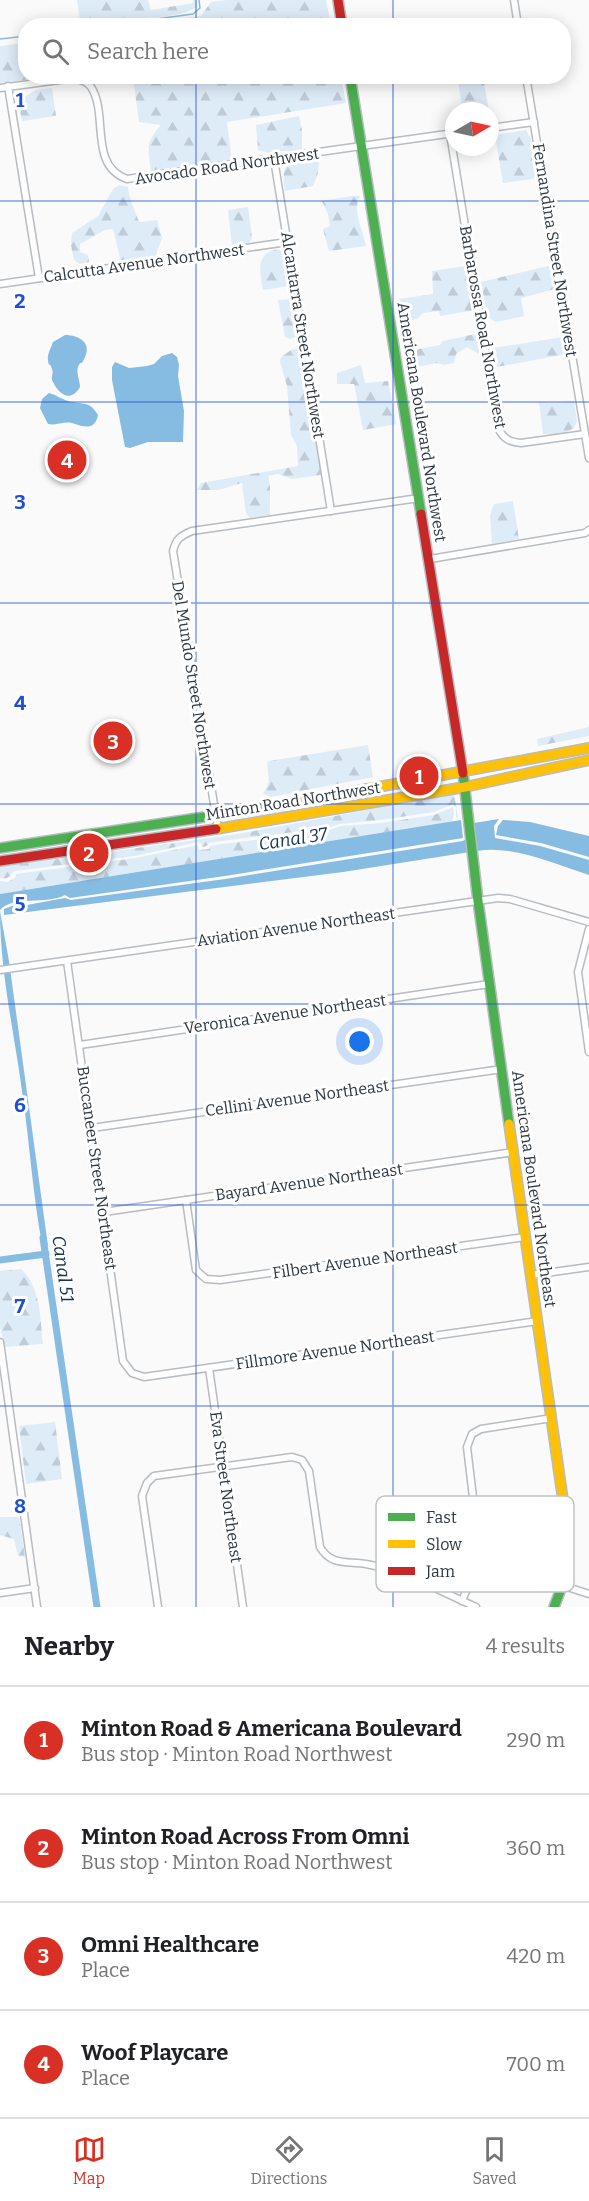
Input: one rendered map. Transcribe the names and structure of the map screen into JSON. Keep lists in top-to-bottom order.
{
  "streets": {
    "street": [
      "Avocado Road Northwest",
      "Fernandina Street Northwest",
      "Calcutta Avenue Northwest",
      "Barbarossa Road Northwest",
      "Alcantarra Street Northwest",
      "Americana Boulevard Northwest",
      "Del Mundo Street Northwest",
      "Minton Road Northwest",
      "Aviation Avenue Northeast",
      "Veronica Avenue Northeast",
      "Cellini Avenue Northeast",
      "Buccaneer Street Northeast",
      "Bayard Avenue Northeast",
      "Americana Boulevard Northeast",
      "Filbert Avenue Northeast",
      "Fillmore Avenue Northeast",
      "Eva Street Northeast"
    ]
  },
  "crossings": [
    ["Avocado Road Northwest", "Alcantarra Street Northwest"],
    ["Avocado Road Northwest", "Americana Boulevard Northwest"],
    ["Fernandina Street Northwest", "Barbarossa Road Northwest"],
    ["Calcutta Avenue Northwest", "Alcantarra Street Northwest"],
    ["Alcantarra Street Northwest", "Del Mundo Street Northwest"],
    ["Americana Boulevard Northwest", "Minton Road Northwest"],
    ["Americana Boulevard Northwest", "Americana Boulevard Northeast"],
    ["Del Mundo Street Northwest", "Minton Road Northwest"],
    ["Minton Road Northwest", "Americana Boulevard Northeast"],
    ["Aviation Avenue Northeast", "Buccaneer Street Northeast"],
    ["Aviation Avenue Northeast", "Americana Boulevard Northeast"],
    ["Veronica Avenue Northeast", "Buccaneer Street Northeast"],
    ["Veronica Avenue Northeast", "Americana Boulevard Northeast"],
    ["Cellini Avenue Northeast", "Buccaneer Street Northeast"],
    ["Cellini Avenue Northeast", "Americana Boulevard Northeast"],
    ["Buccaneer Street Northeast", "Bayard Avenue Northeast"],
    ["Buccaneer Street Northeast", "Fillmore Avenue Northeast"],
    ["Bayard Avenue Northeast", "Americana Boulevard Northeast"],
    ["Bayard Avenue Northeast", "Filbert Avenue Northeast"],
    ["Americana Boulevard Northeast", "Filbert Avenue Northeast"],
    ["Americana Boulevard Northeast", "Fillmore Avenue Northeast"],
    ["Fillmore Avenue Northeast", "Eva Street Northeast"]
  ],
  "water": ["Canal 37", "Canal 51"],
  "legend": ["Fast", "Slow", "Jam"],
  "north": "right",
  "page": {
    "search": "Search here",
    "pins": [
      "4",
      "3",
      "1",
      "2"
    ],
    "heading": ["Nearby", "4 results"],
    "list": [
      {
        "mark": "1",
        "name": "Minton Road & Americana Boulevard",
        "note": "Bus stop · Minton Road Northwest",
        "value": "290 m"
      },
      {
        "mark": "2",
        "name": "Minton Road Across From Omni",
        "note": "Bus stop · Minton Road Northwest",
        "value": "360 m"
      },
      {
        "mark": "3",
        "name": "Omni Healthcare",
        "note": "Place",
        "value": "420 m"
      },
      {
        "mark": "4",
        "name": "Woof Playcare",
        "note": "Place",
        "value": "700 m"
      }
    ],
    "nav": ["Map", "Directions", "Saved"]
  },
  "grid": {
    "rows": [
      "1",
      "2",
      "3",
      "4",
      "5",
      "6",
      "7",
      "8"
    ]
  }
}
